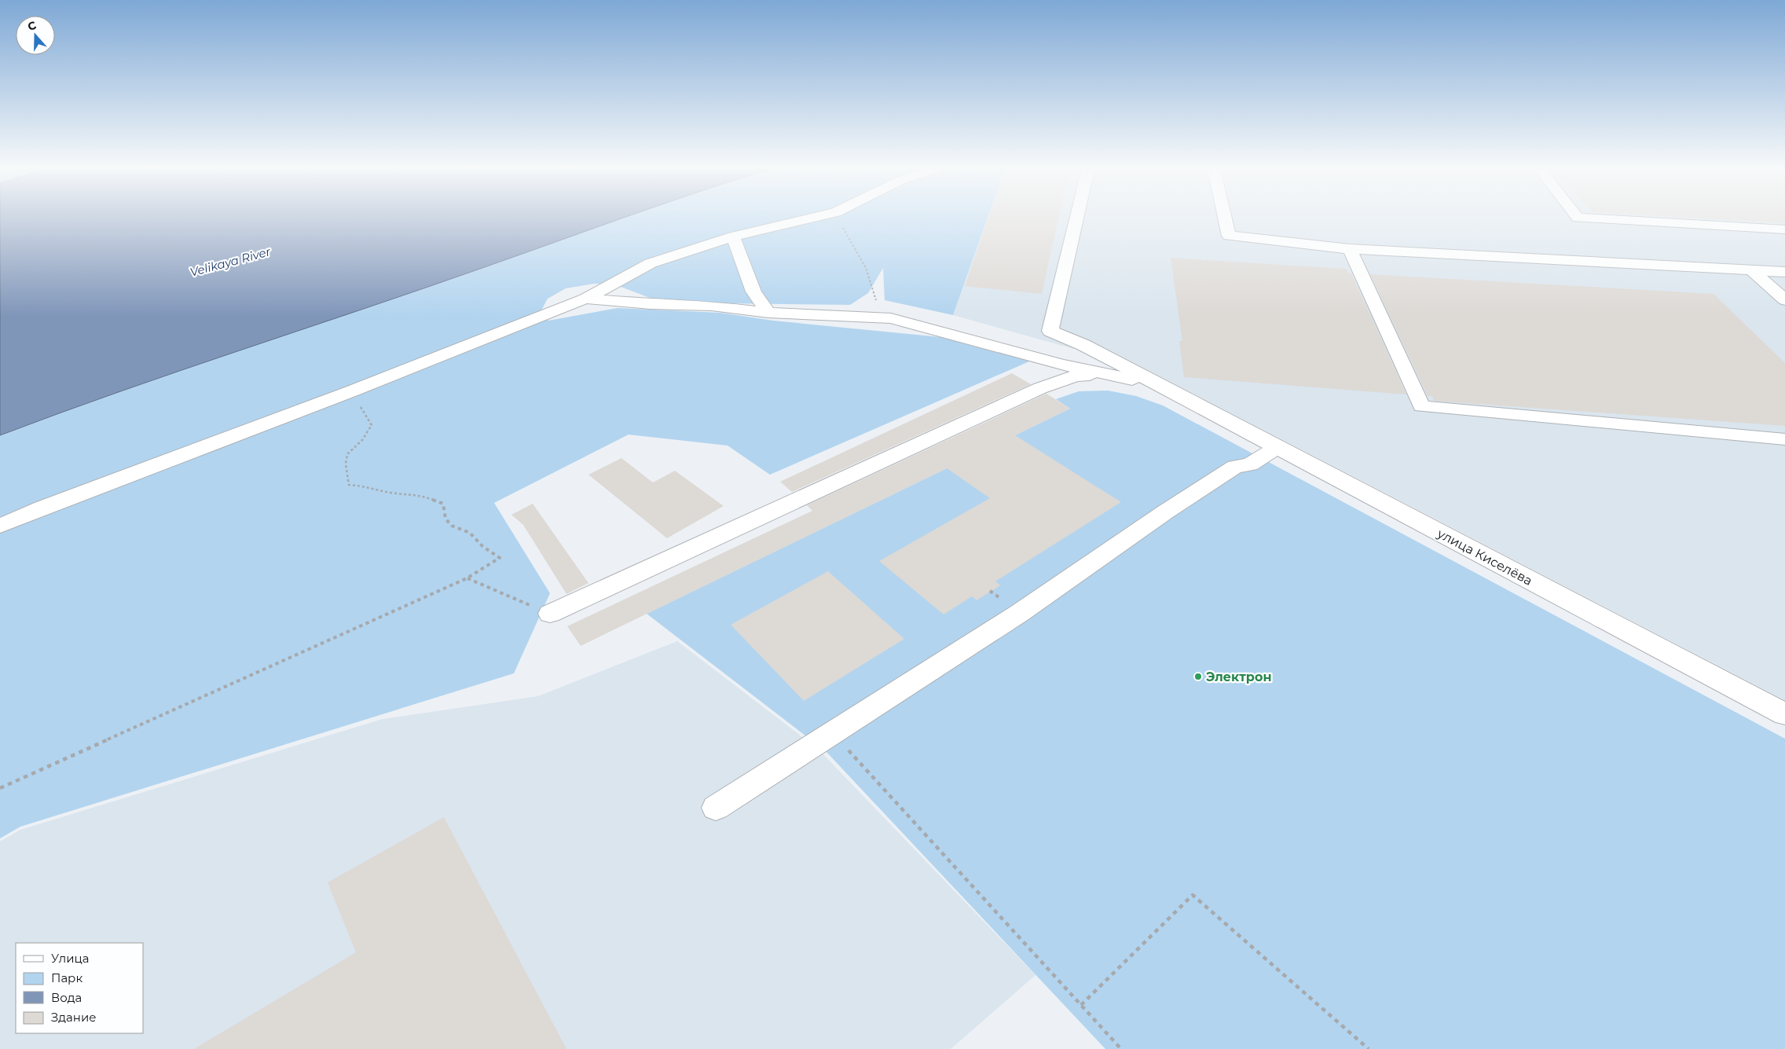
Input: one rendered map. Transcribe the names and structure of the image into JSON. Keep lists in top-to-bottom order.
{
  "streets": {
    "street": ["улица Киселёва"]
  },
  "water": ["Velikaya River"],
  "places": ["Электрон"],
  "legend": [
    "Улица",
    "Парк",
    "Вода",
    "Здание"
  ],
  "north": "top"
}
